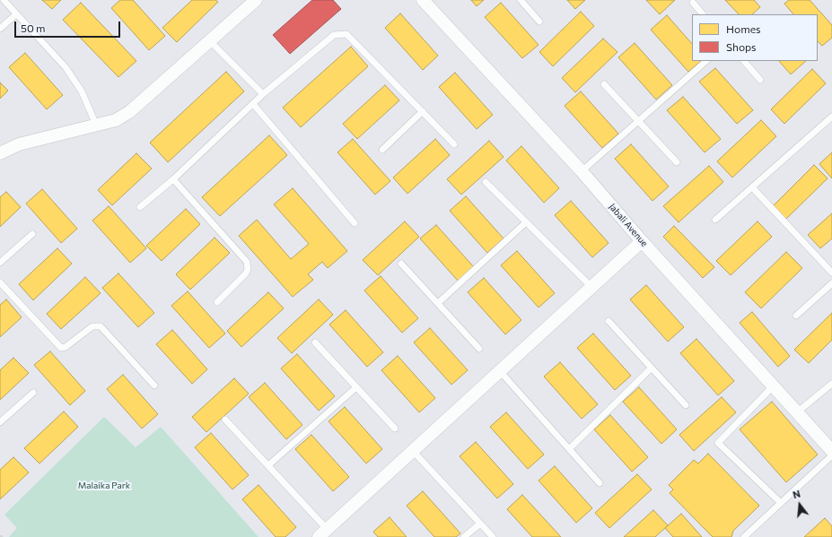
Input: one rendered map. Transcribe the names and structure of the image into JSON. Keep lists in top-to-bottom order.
{
  "streets": {
    "street": ["Jabali Avenue"]
  },
  "parks": ["Malaika Park"],
  "legend": ["Homes", "Shops"],
  "scale_bar": "50 m",
  "north": "top"
}
